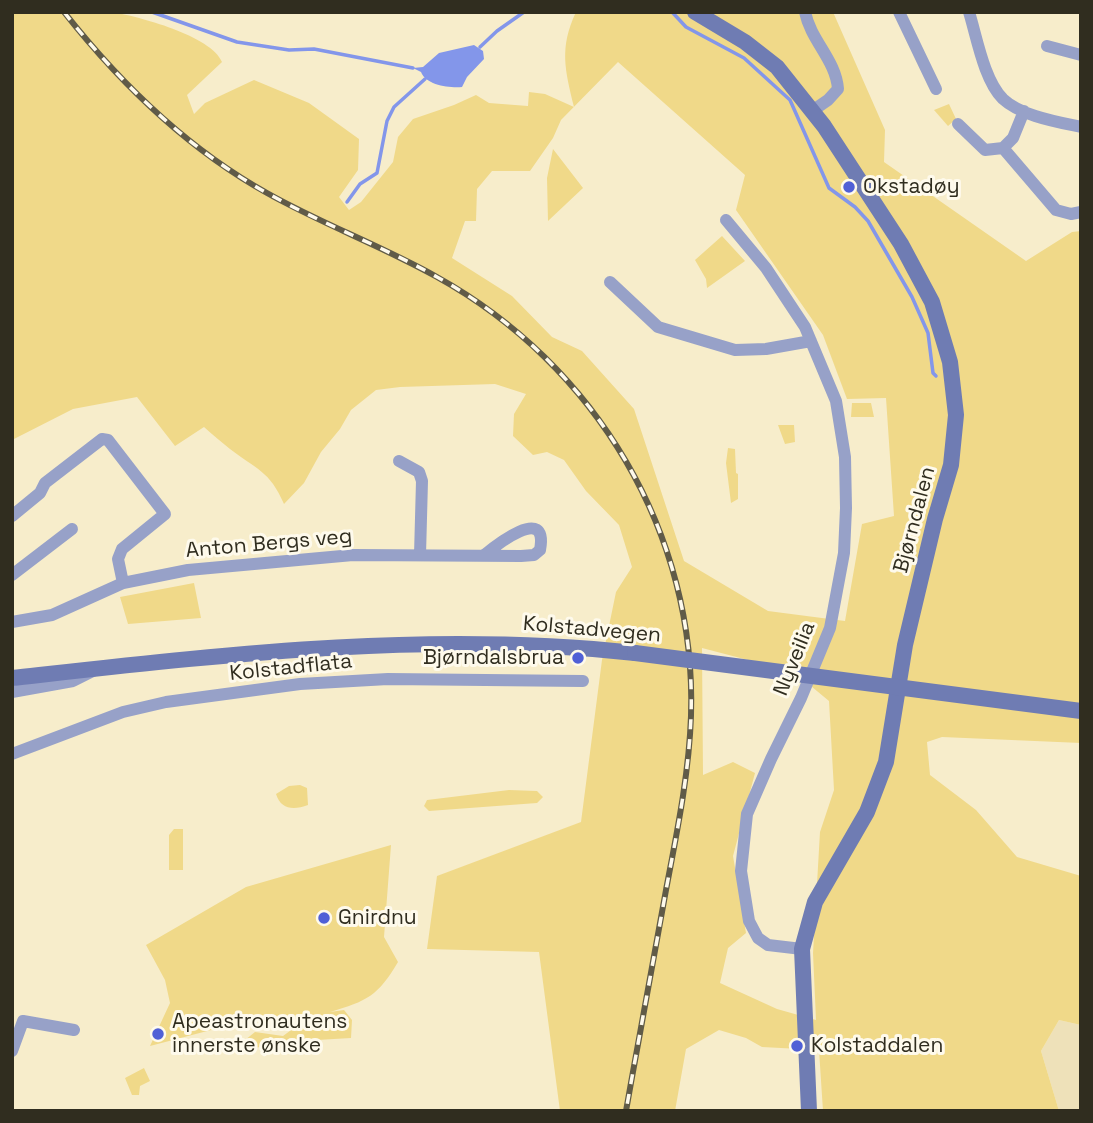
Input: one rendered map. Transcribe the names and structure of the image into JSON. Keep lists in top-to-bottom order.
{
  "streets": {
    "main road": ["Bjørndalen", "Kolstadvegen"],
    "street": ["Anton Bergs veg", "Nyveilia", "Kolstadflata"]
  },
  "crossings": [
    ["Bjørndalen", "Nyveilia"]
  ],
  "places": [
    "Okstadøy",
    "Bjørndalsbrua",
    "Gnirdnu",
    "Apeastronautens innerste ønske",
    "Kolstaddalen"
  ]
}
